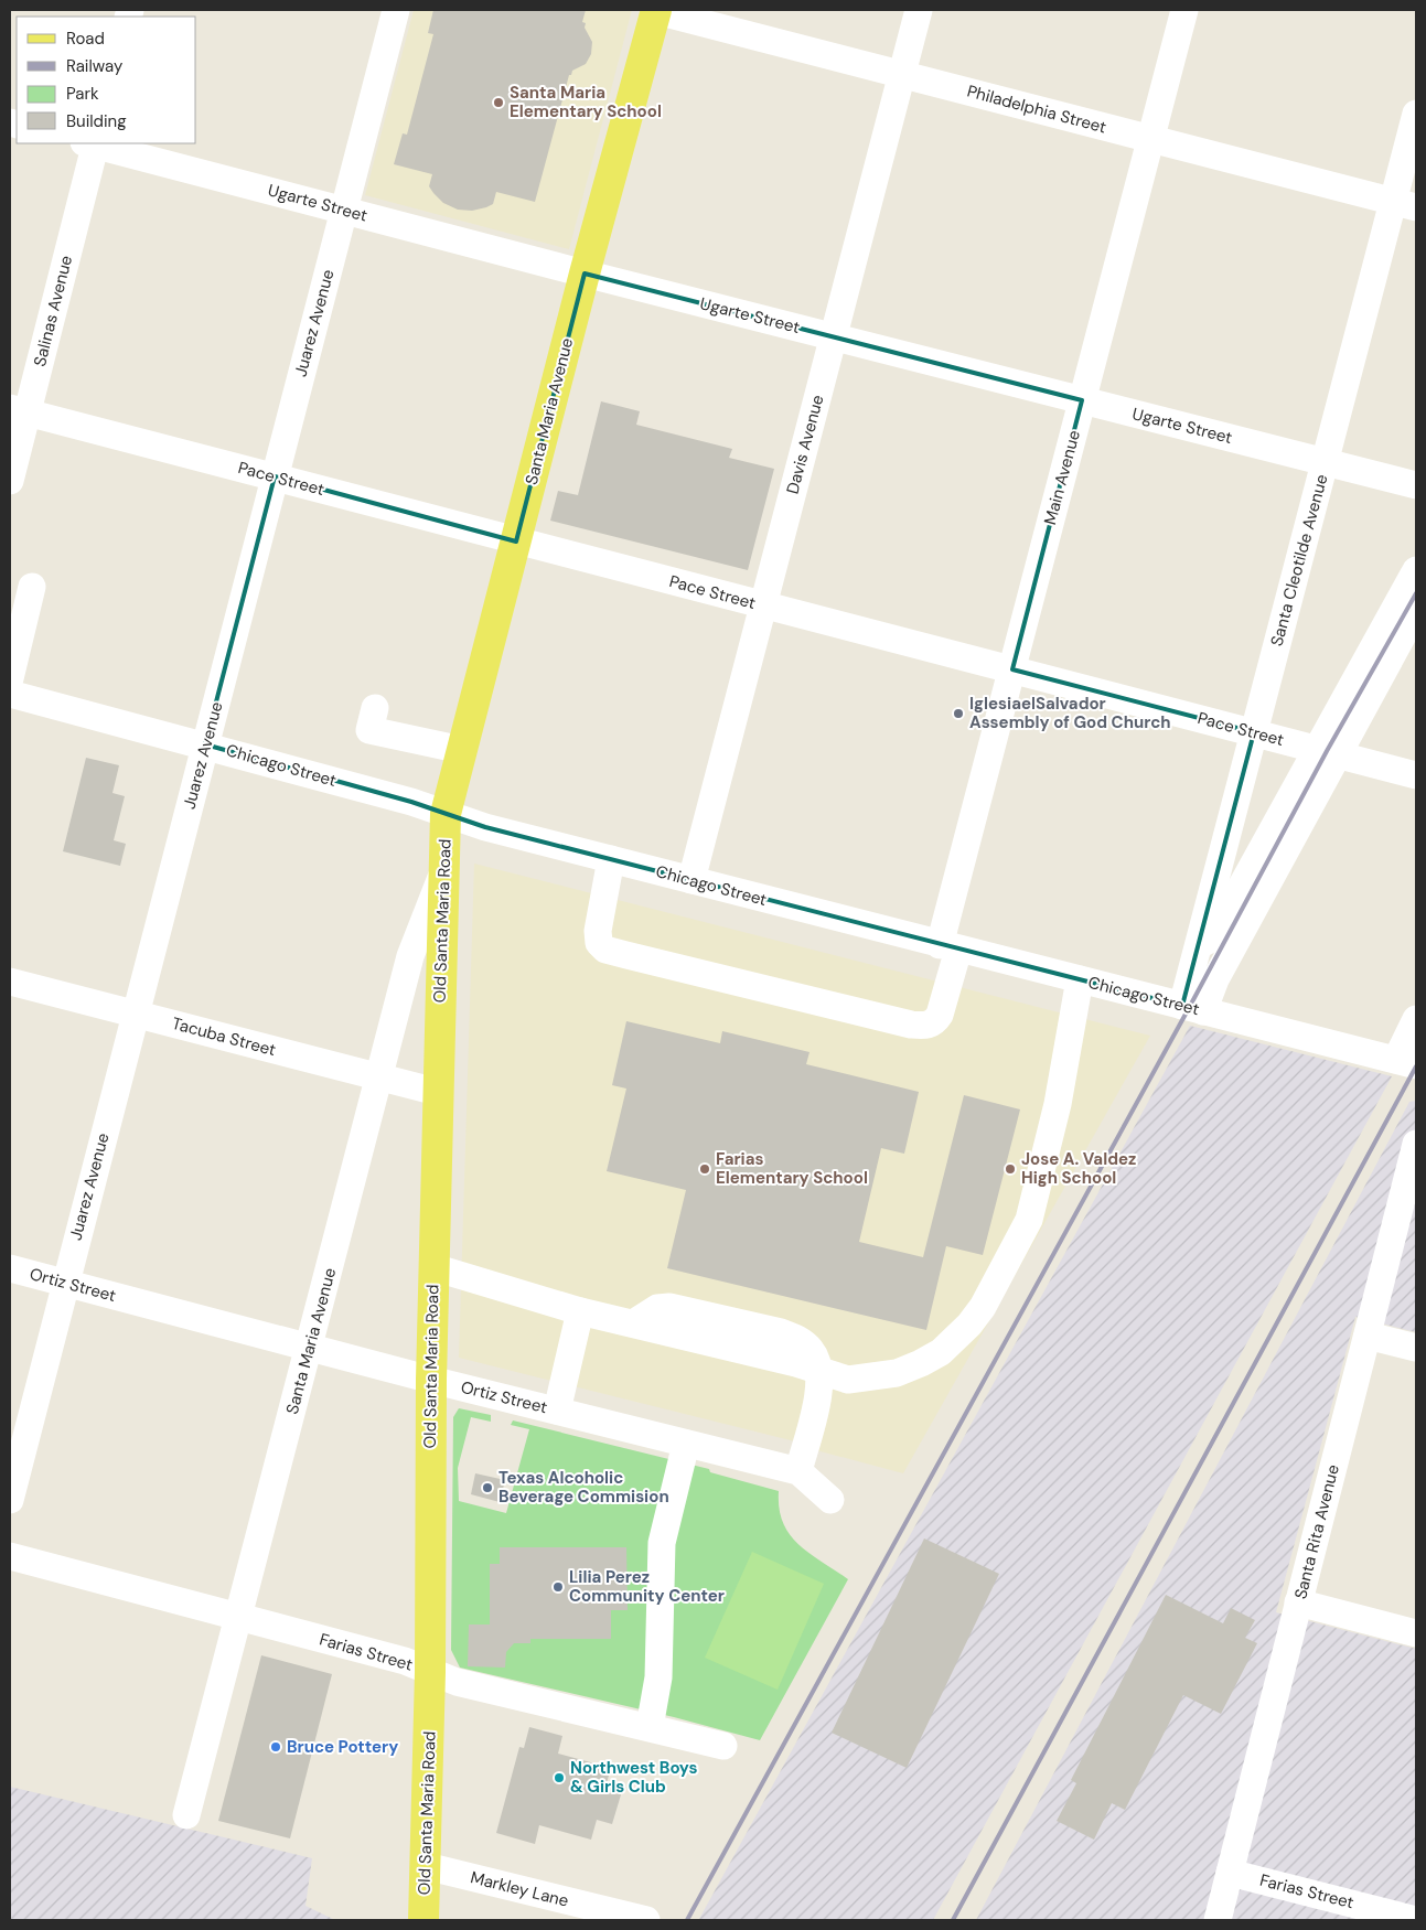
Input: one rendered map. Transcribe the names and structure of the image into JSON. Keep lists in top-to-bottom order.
{
  "streets": {
    "main road": ["Santa Maria Avenue", "Old Santa Maria Road"],
    "street": [
      "Philadelphia Street",
      "Ugarte Street",
      "Salinas Avenue",
      "Juarez Avenue",
      "Davis Avenue",
      "Main Avenue",
      "Pace Street",
      "Santa Cleotilde Avenue",
      "Chicago Street",
      "Tacuba Street",
      "Ortiz Street",
      "Santa Rita Avenue",
      "Farias Street",
      "Markley Lane"
    ]
  },
  "crossings": [
    ["Philadelphia Street", "Santa Maria Avenue"],
    ["Philadelphia Street", "Davis Avenue"],
    ["Philadelphia Street", "Main Avenue"],
    ["Philadelphia Street", "Santa Cleotilde Avenue"],
    ["Ugarte Street", "Salinas Avenue"],
    ["Ugarte Street", "Juarez Avenue"],
    ["Ugarte Street", "Santa Maria Avenue"],
    ["Ugarte Street", "Davis Avenue"],
    ["Ugarte Street", "Main Avenue"],
    ["Ugarte Street", "Santa Cleotilde Avenue"],
    ["Salinas Avenue", "Pace Street"],
    ["Juarez Avenue", "Pace Street"],
    ["Juarez Avenue", "Chicago Street"],
    ["Juarez Avenue", "Tacuba Street"],
    ["Juarez Avenue", "Ortiz Street"],
    ["Santa Maria Avenue", "Pace Street"],
    ["Santa Maria Avenue", "Chicago Street"],
    ["Santa Maria Avenue", "Old Santa Maria Road"],
    ["Santa Maria Avenue", "Tacuba Street"],
    ["Santa Maria Avenue", "Ortiz Street"],
    ["Santa Maria Avenue", "Farias Street"],
    ["Davis Avenue", "Pace Street"],
    ["Davis Avenue", "Chicago Street"],
    ["Main Avenue", "Pace Street"],
    ["Main Avenue", "Chicago Street"],
    ["Pace Street", "Santa Cleotilde Avenue"],
    ["Santa Cleotilde Avenue", "Chicago Street"],
    ["Chicago Street", "Old Santa Maria Road"],
    ["Old Santa Maria Road", "Tacuba Street"],
    ["Old Santa Maria Road", "Ortiz Street"],
    ["Old Santa Maria Road", "Farias Street"],
    ["Old Santa Maria Road", "Markley Lane"],
    ["Santa Rita Avenue", "Farias Street"]
  ],
  "places": [
    "Santa Maria Elementary School",
    "IglesiaelSalvador Assembly of God Church",
    "Farias Elementary School",
    "Jose A. Valdez High School",
    "Texas Alcoholic Beverage Commision",
    "Lilia Perez Community Center",
    "Bruce Pottery",
    "Northwest Boys & Girls Club"
  ],
  "legend": [
    "Road",
    "Railway",
    "Park",
    "Building"
  ]
}
